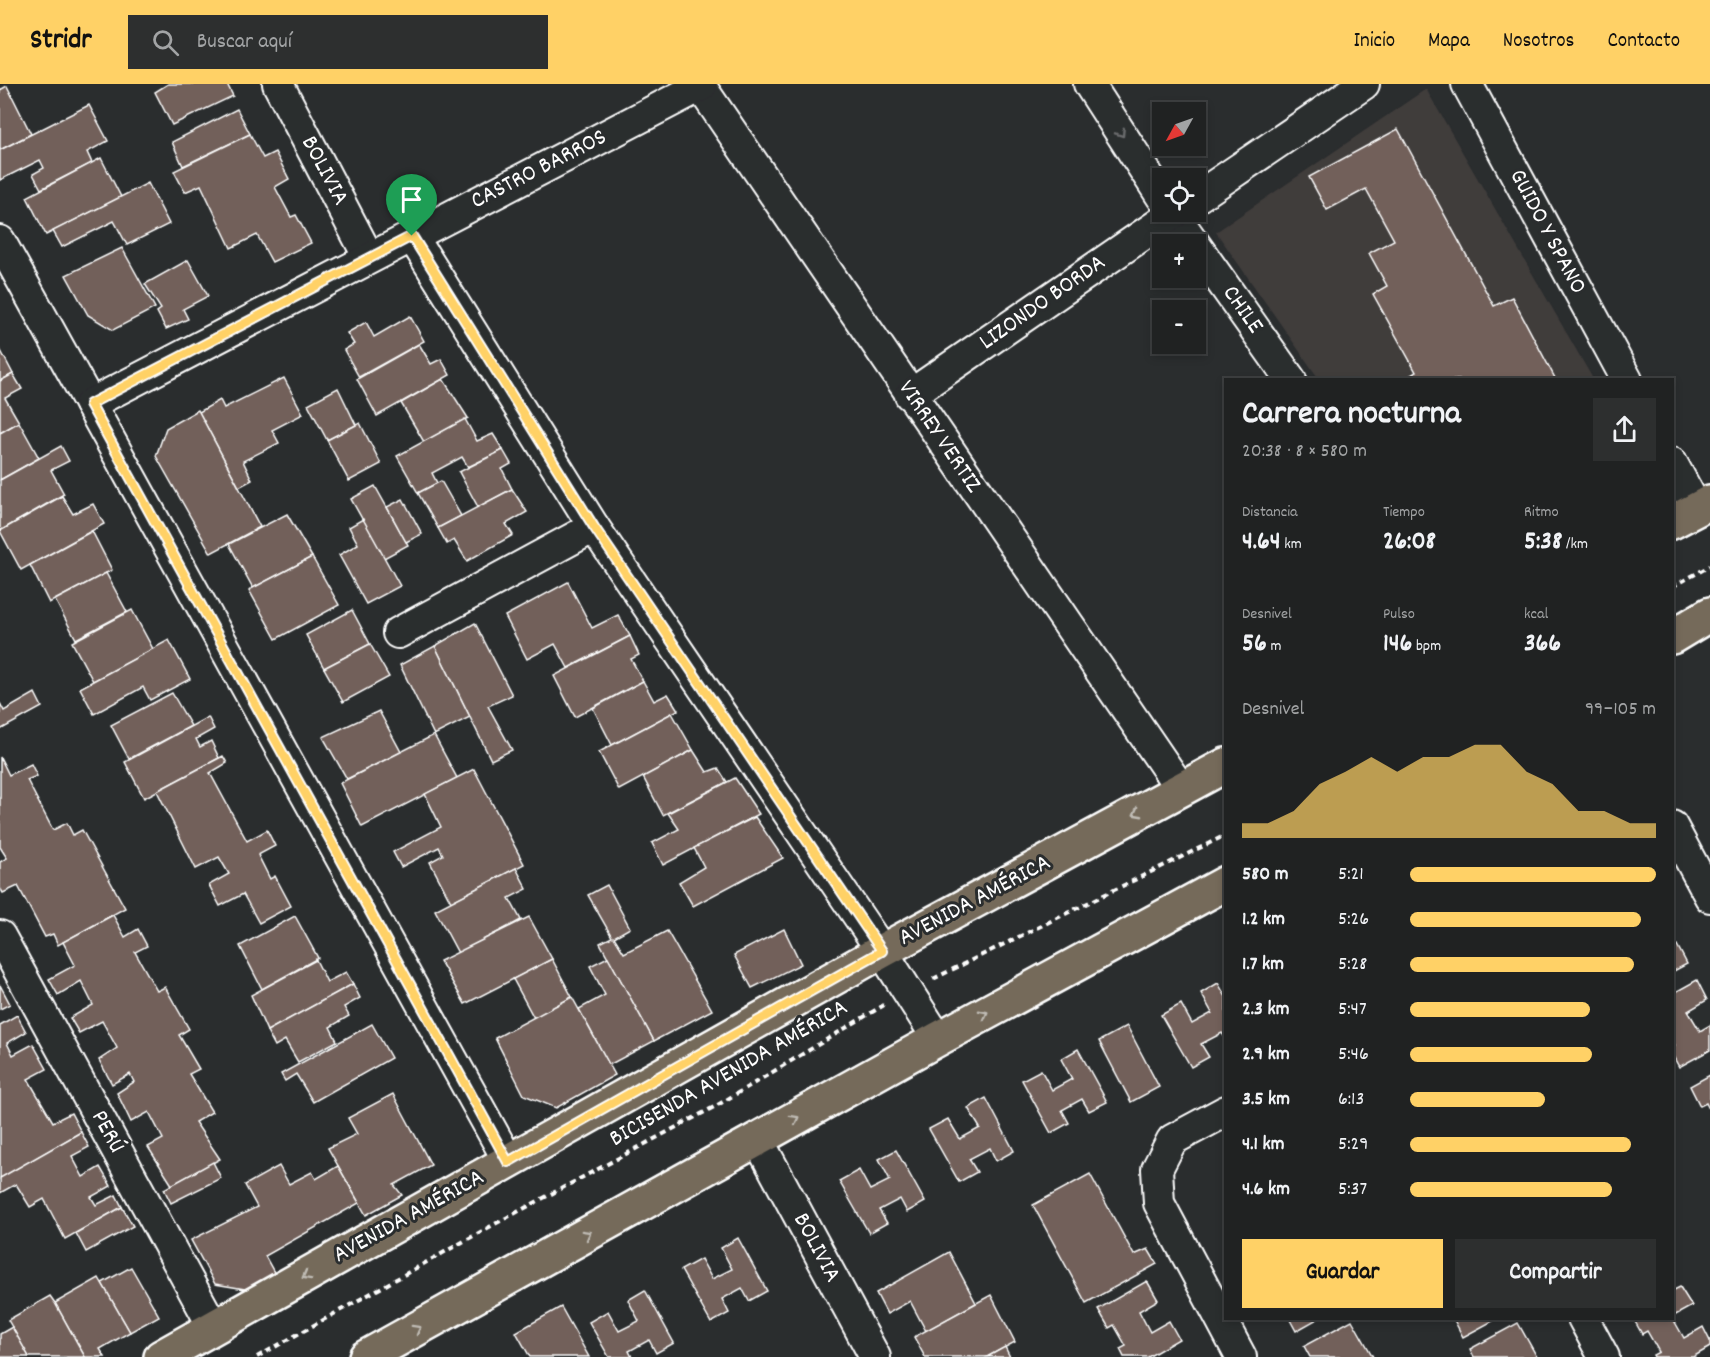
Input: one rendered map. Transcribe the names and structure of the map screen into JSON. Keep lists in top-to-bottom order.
{
  "streets": {
    "main road": ["AVENIDA AMÉRICA"],
    "street": [
      "CASTRO BARROS",
      "BOLIVIA",
      "GUIDO Y SPANO",
      "LIZONDO BORDA",
      "CHILE",
      "VIRREY VERTIZ",
      "PERÚ"
    ],
    "path": ["BICISENDA AVENIDA AMÉRICA"]
  },
  "crossings": [
    ["CASTRO BARROS", "BOLIVIA"],
    ["CASTRO BARROS", "VIRREY VERTIZ"],
    ["LIZONDO BORDA", "VIRREY VERTIZ"],
    ["VIRREY VERTIZ", "AVENIDA AMÉRICA"],
    ["AVENIDA AMÉRICA", "PERÚ"]
  ],
  "one_way": ["CHILE"],
  "north": "bottom left",
  "page": {
    "header": "Stridr",
    "search": "Buscar aquí",
    "nav": [
      "Inicio",
      "Mapa",
      "Nosotros",
      "Contacto"
    ],
    "map_buttons": ["+", "−"],
    "heading": ["Carrera nocturna", "20:38 · 8 × 580 m"],
    "stats": [
      ["Distancia", "4.64 km"],
      ["Tiempo", "26:08"],
      ["Ritmo", "5:38 /km"],
      ["Desnivel", "56 m"],
      ["Pulso", "146 bpm"],
      ["kcal", "366"]
    ],
    "chart": ["Desnivel", "99–105 m"],
    "list": [
      {
        "name": "580 m",
        "note": "5:21"
      },
      {
        "name": "1.2 km",
        "note": "5:26"
      },
      {
        "name": "1.7 km",
        "note": "5:28"
      },
      {
        "name": "2.3 km",
        "note": "5:47"
      },
      {
        "name": "2.9 km",
        "note": "5:46"
      },
      {
        "name": "3.5 km",
        "note": "6:13"
      },
      {
        "name": "4.1 km",
        "note": "5:29"
      },
      {
        "name": "4.6 km",
        "note": "5:37"
      }
    ],
    "buttons": ["Guardar", "Compartir"]
  }
}
